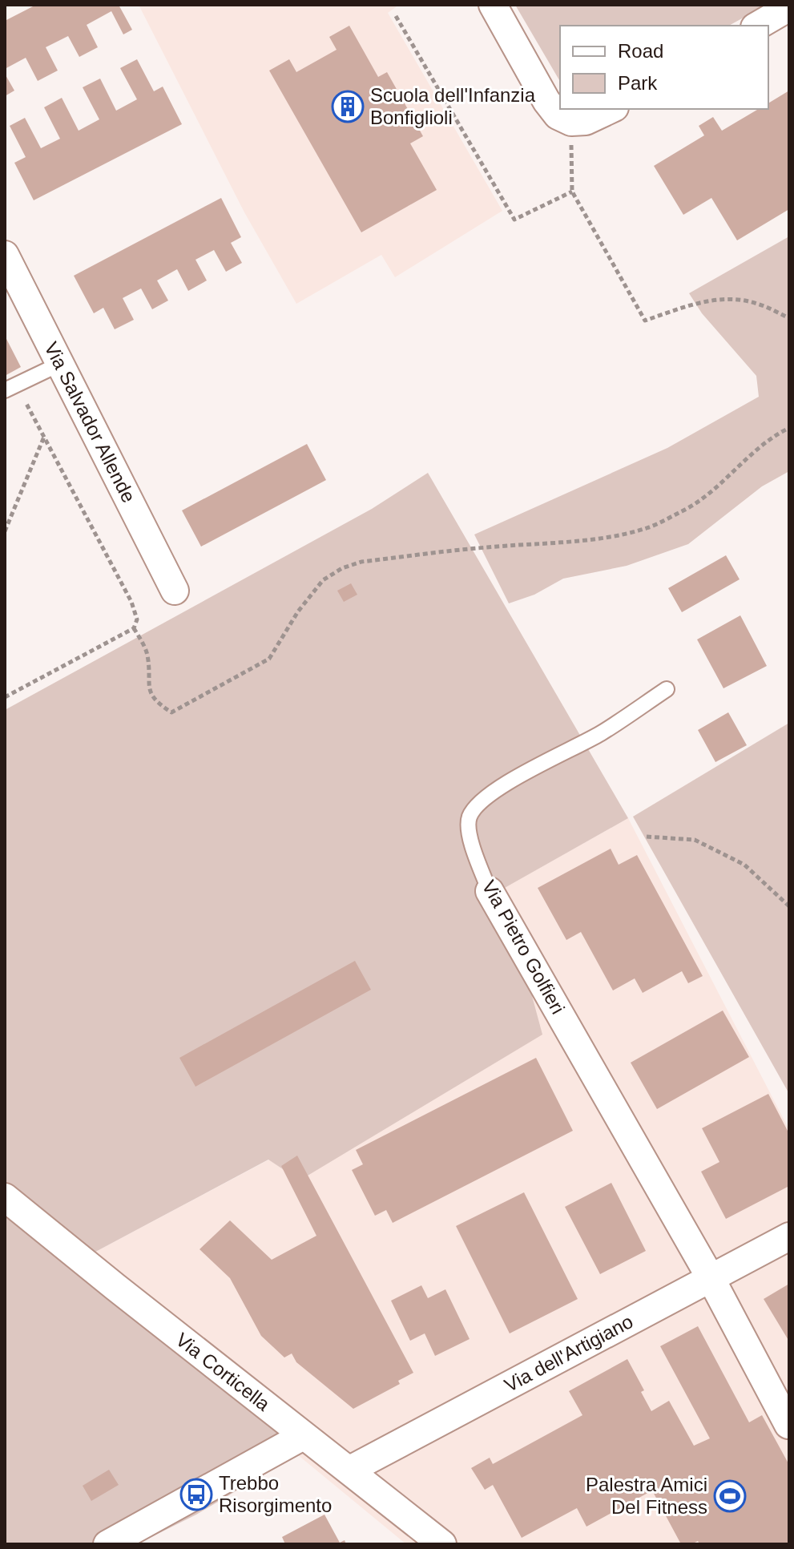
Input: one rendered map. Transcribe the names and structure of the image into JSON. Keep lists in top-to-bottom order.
{
  "streets": {
    "street": [
      "Via Salvador Allende",
      "Via Pietro Golfieri",
      "Via dell'Artigiano",
      "Via Corticella"
    ]
  },
  "crossings": [
    ["Via Pietro Golfieri", "Via dell'Artigiano"],
    ["Via dell'Artigiano", "Via Corticella"]
  ],
  "places": {
    "building": ["Scuola dell'Infanzia Bonfiglioli"],
    "bus stop": ["Trebbo Risorgimento"],
    "sports": ["Palestra Amici Del Fitness"]
  },
  "legend": ["Road", "Park"]
}
